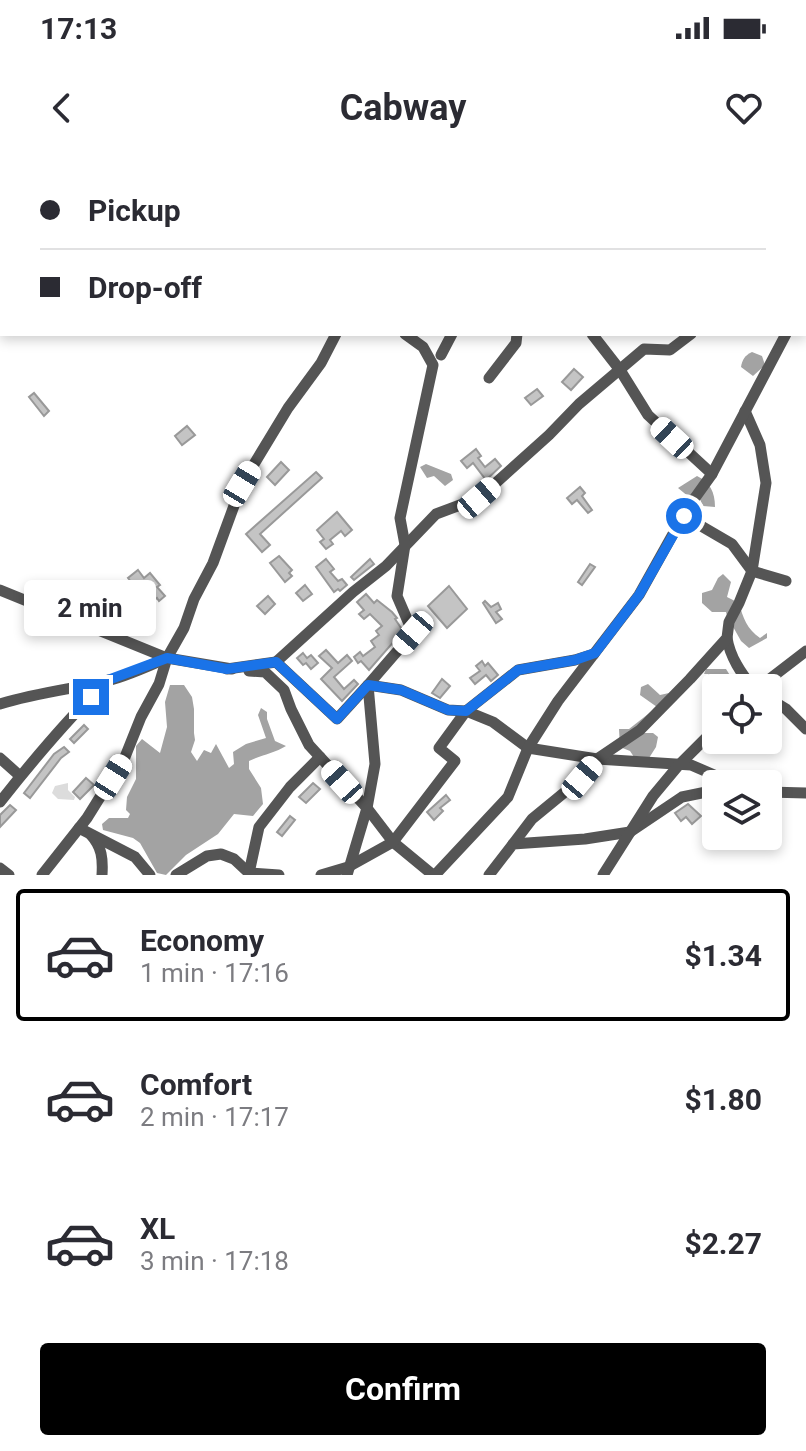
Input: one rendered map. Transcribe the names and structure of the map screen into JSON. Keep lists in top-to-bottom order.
{
  "page": {
    "status": "17:13",
    "header": "Cabway",
    "banner": ["Pickup", "Drop-off"],
    "bubble": "2 min",
    "list": [
      {
        "name": "Economy",
        "note": "1 min · 17:16",
        "value": "$1.34"
      },
      {
        "name": "Comfort",
        "note": "2 min · 17:17",
        "value": "$1.80"
      },
      {
        "name": "XL",
        "note": "3 min · 17:18",
        "value": "$2.27"
      }
    ],
    "buttons": "Confirm"
  }
}
